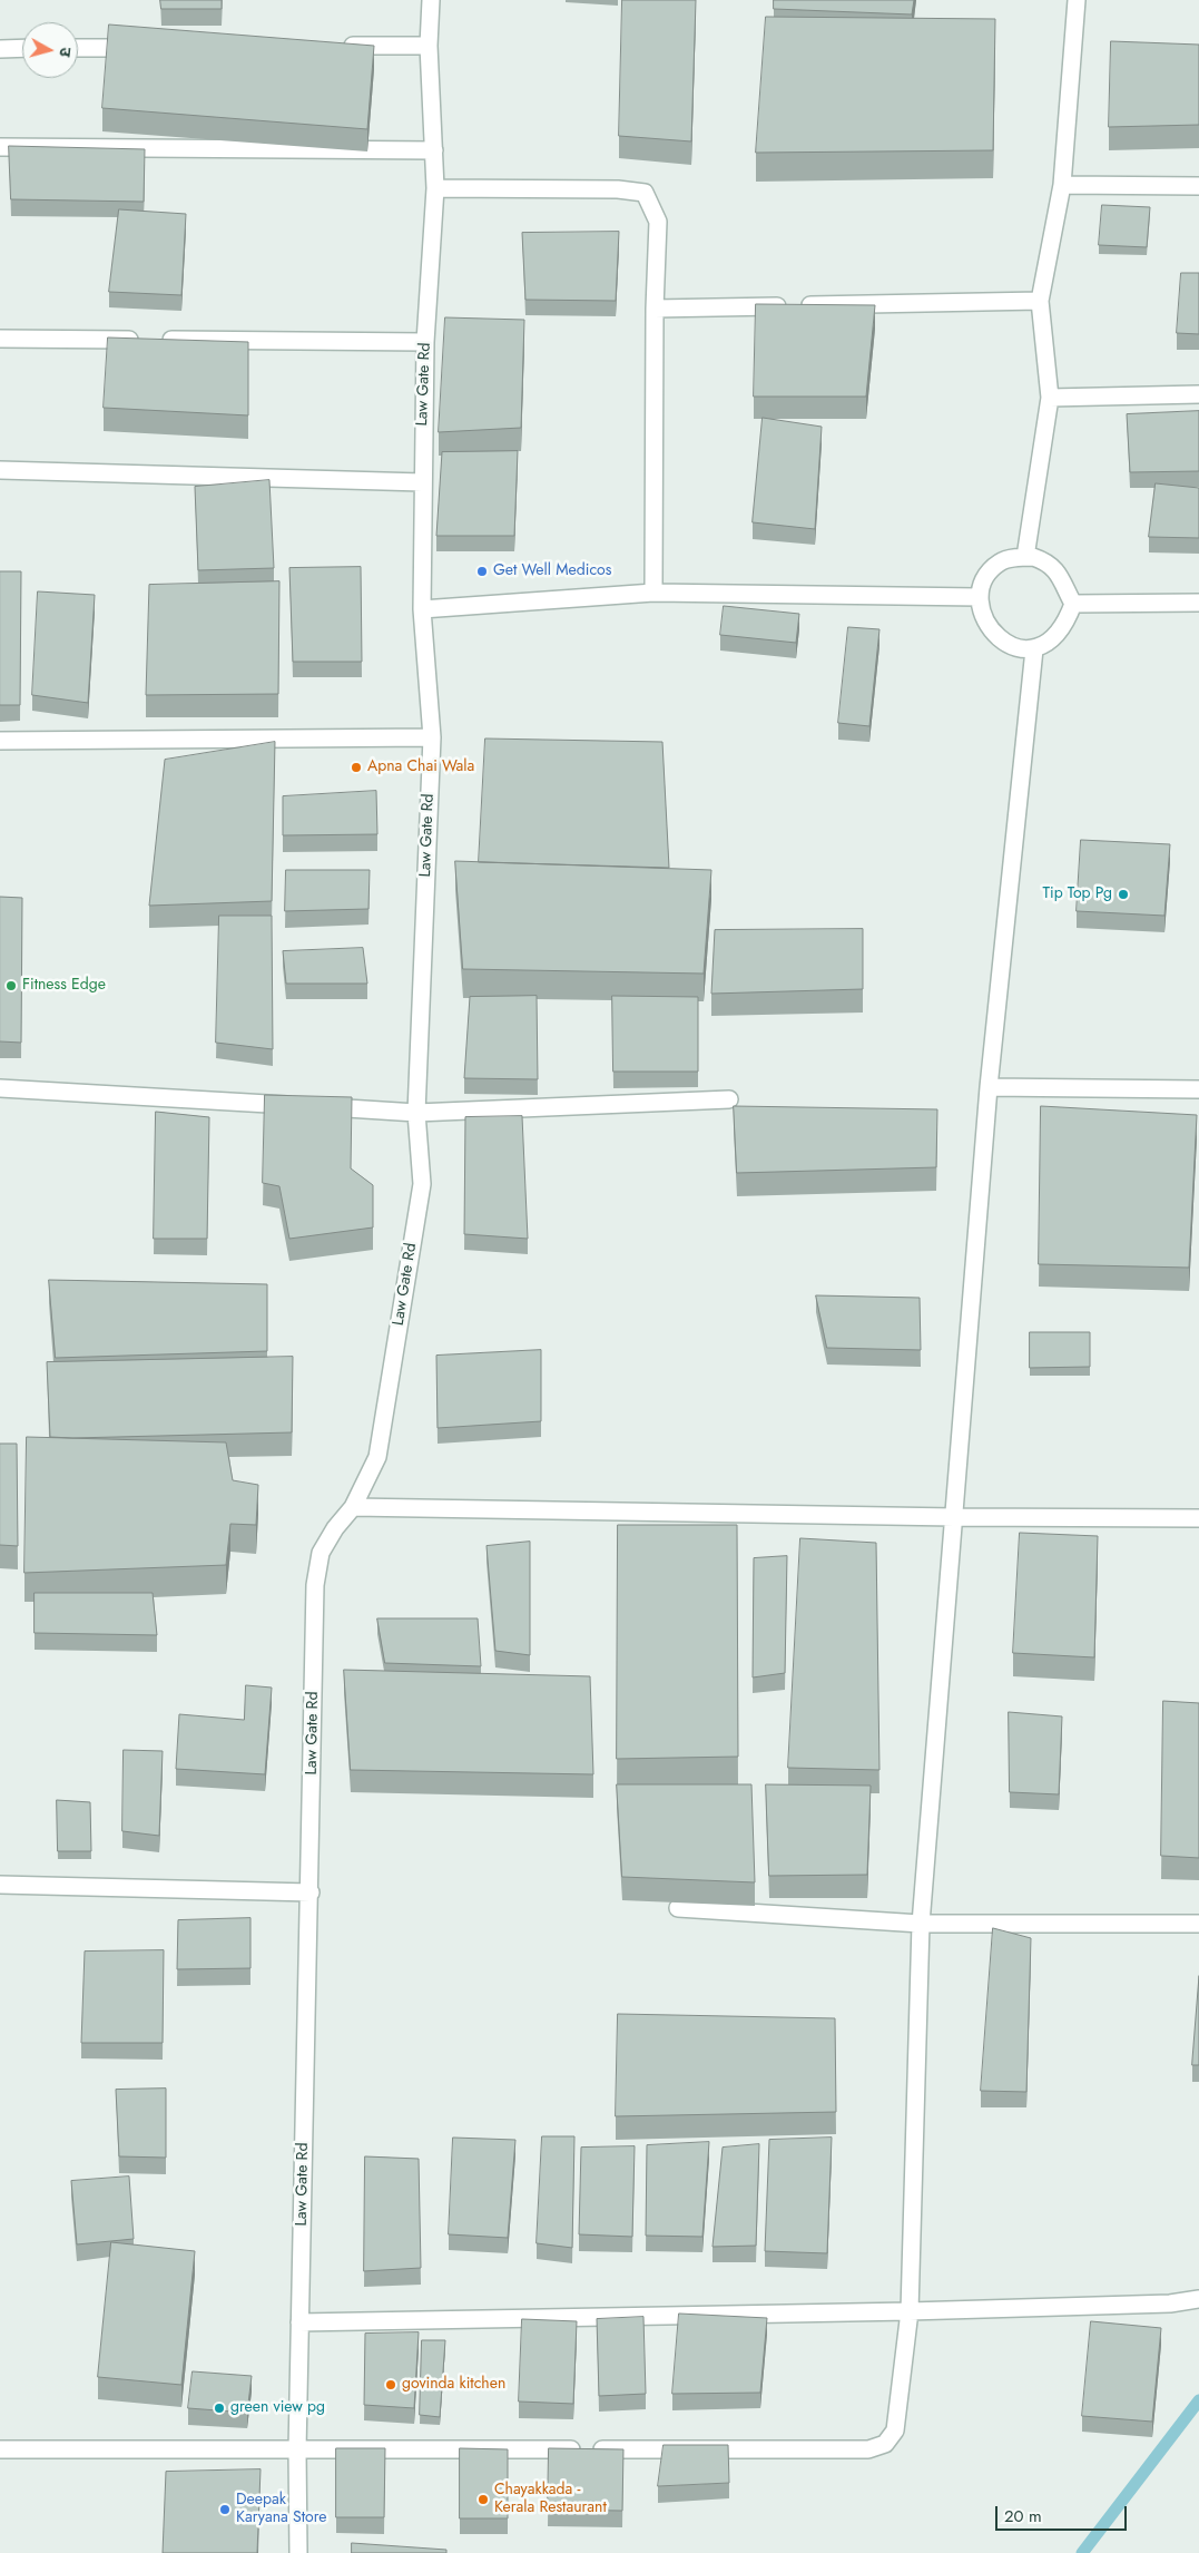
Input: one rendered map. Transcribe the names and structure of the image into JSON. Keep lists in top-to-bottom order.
{
  "streets": {
    "street": ["Law Gate Rd"]
  },
  "places": [
    "Get Well Medicos",
    "Apna Chai Wala",
    "Tip Top Pg",
    "Fitness Edge",
    "govinda kitchen",
    "green view pg",
    "Chayakkada - Kerala Restaurant",
    "Deepak Karyana Store"
  ],
  "scale_bar": "20 m",
  "north": "right"
}
